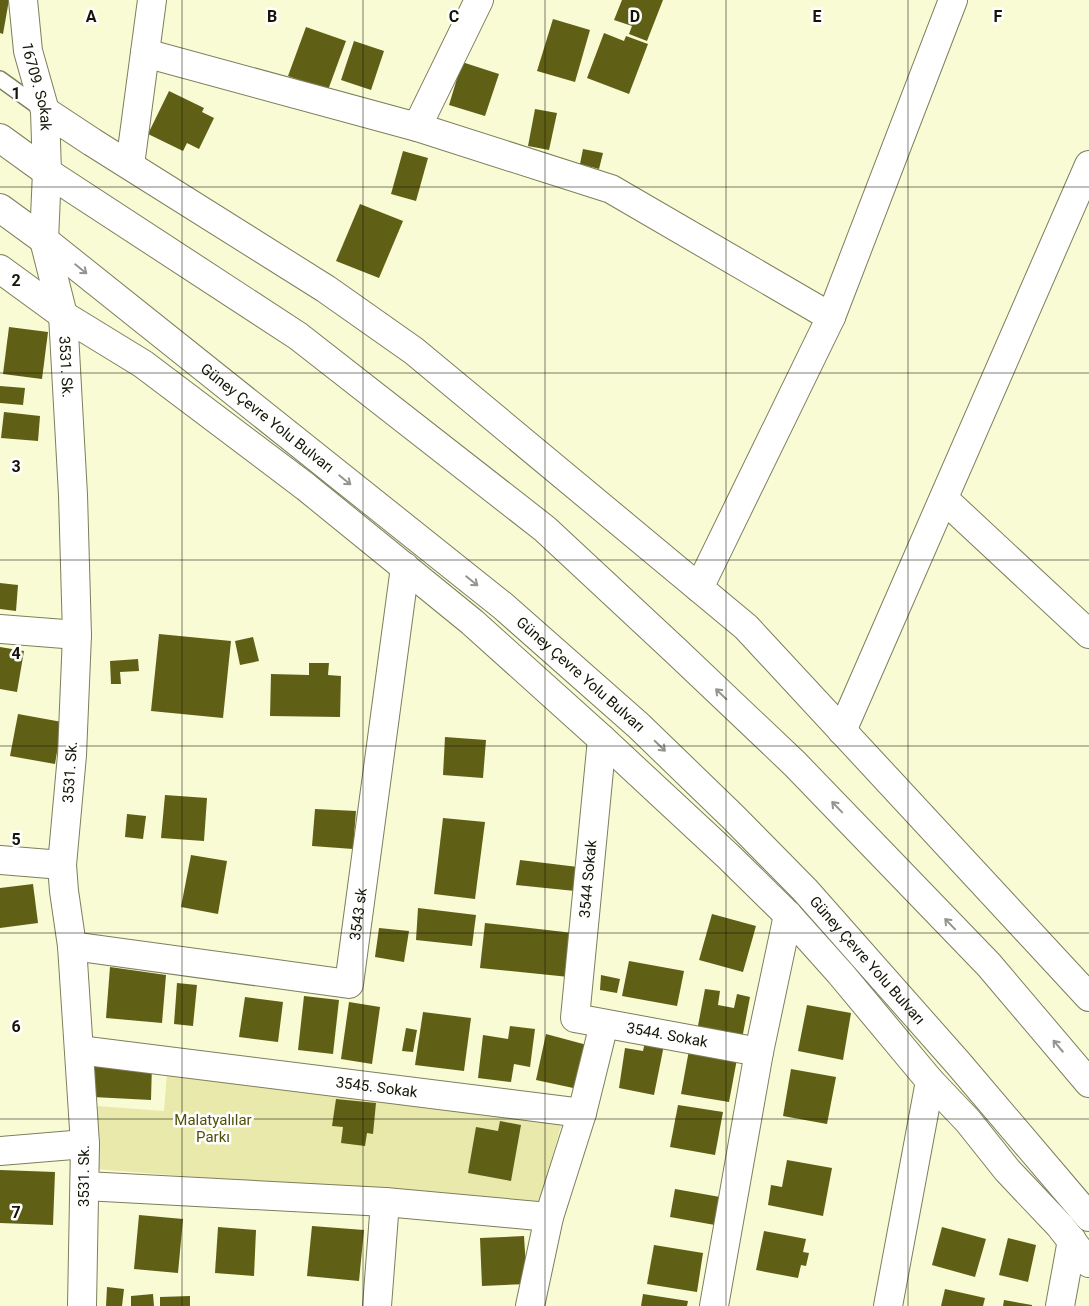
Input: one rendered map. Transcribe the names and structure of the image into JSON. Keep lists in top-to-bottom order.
{
  "streets": {
    "main road": [
      "16709. Sokak",
      "3531. Sk.",
      "Güney Çevre Yolu Bulvarı",
      "3544 Sokak",
      "3543 sk",
      "3544. Sokak",
      "3545. Sokak"
    ]
  },
  "crossings": [
    ["16709. Sokak", "3531. Sk."],
    ["16709. Sokak", "Güney Çevre Yolu Bulvarı"],
    ["3531. Sk.", "Güney Çevre Yolu Bulvarı"],
    ["3531. Sk.", "3543 sk"],
    ["3531. Sk.", "3545. Sokak"],
    ["3544 Sokak", "3544. Sokak"]
  ],
  "parks": ["Malatyalılar Parkı"],
  "grid": {
    "columns": [
      "A",
      "B",
      "C",
      "D",
      "E",
      "F"
    ],
    "rows": [
      "1",
      "2",
      "3",
      "4",
      "5",
      "6",
      "7"
    ]
  }
}
